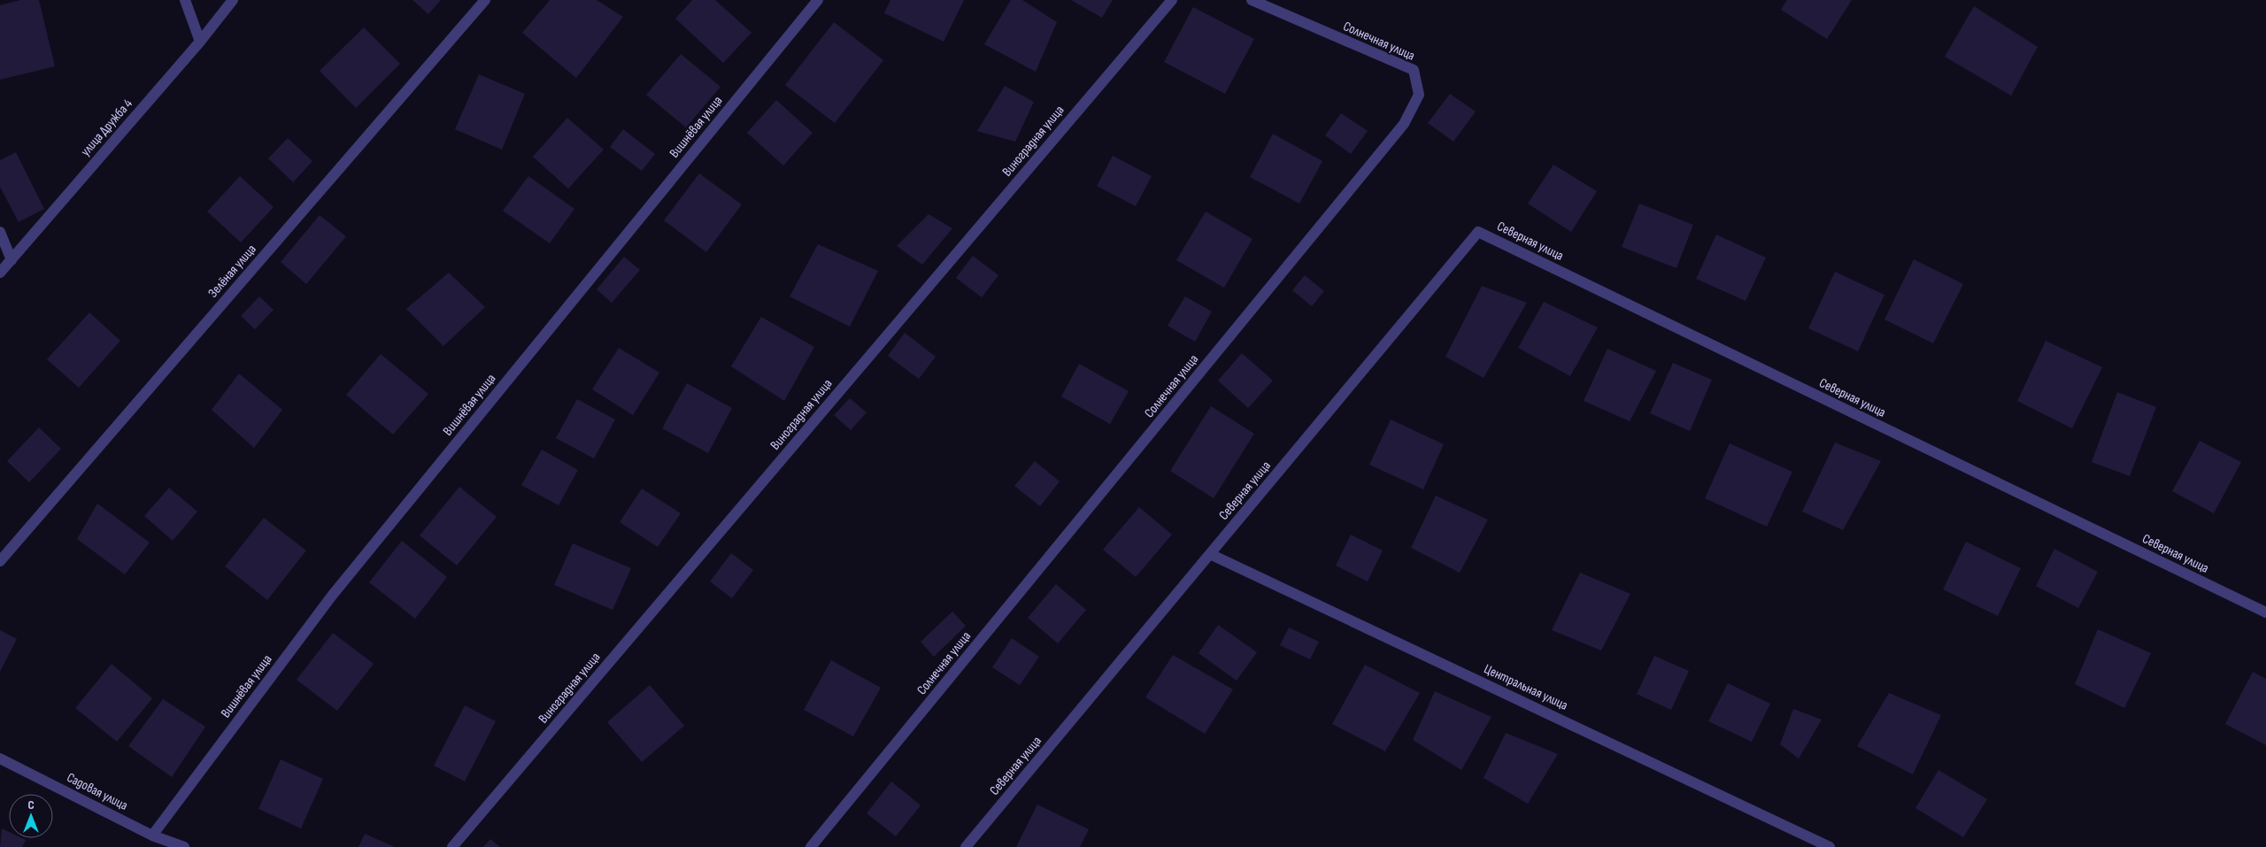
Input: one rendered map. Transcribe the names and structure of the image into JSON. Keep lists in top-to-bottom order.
{
  "streets": {
    "street": [
      "Солнечная улица",
      "Вишнёвая улица",
      "улица Дружба 4",
      "Виноградная улица",
      "Северная улица",
      "Зелёная улица",
      "Центральная улица",
      "Садовая улица"
    ]
  },
  "crossings": [
    ["Вишнёвая улица", "Садовая улица"],
    ["Северная улица", "Центральная улица"]
  ],
  "north": "top"
}
